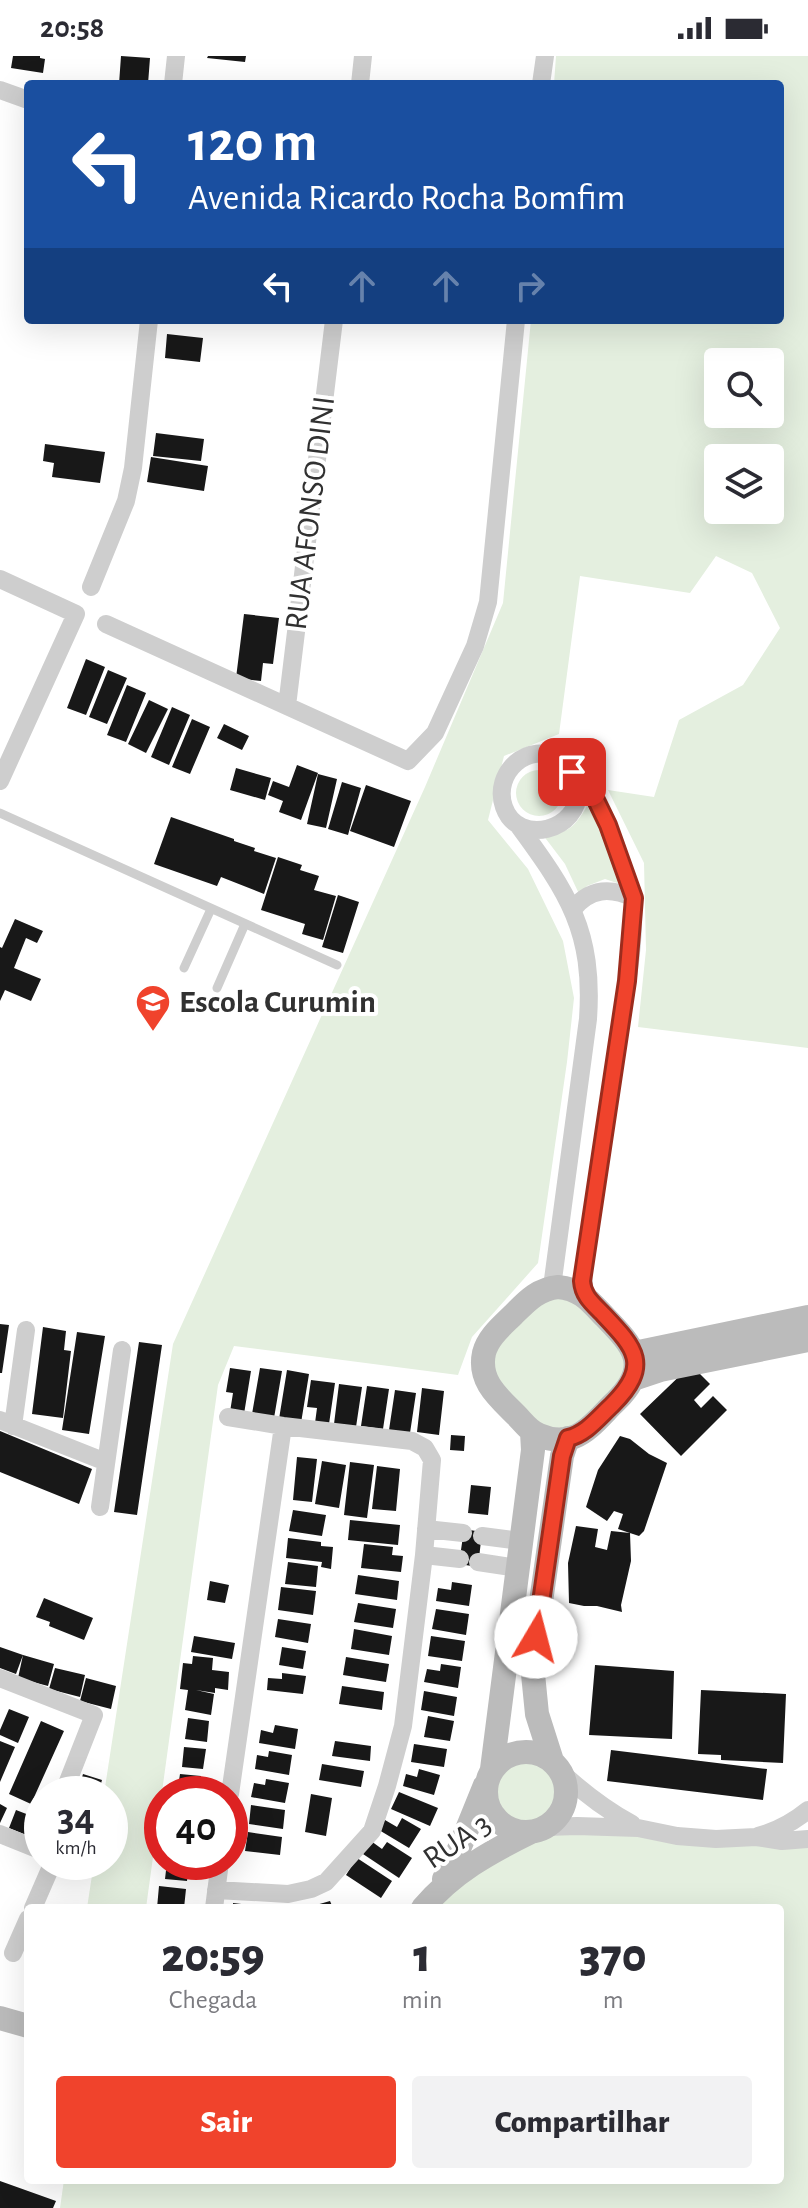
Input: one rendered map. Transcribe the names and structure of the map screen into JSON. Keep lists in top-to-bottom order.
{
  "streets": {
    "street": ["RUA AFONSO DINI", "RUA 3"]
  },
  "places": {
    "school or university": ["Escola Curumin"]
  },
  "page": {
    "status": "20:58",
    "turn": ["120 m", "Avenida Ricardo Rocha Bomfim"],
    "speed": "34 km/h",
    "limit": "40",
    "eta": [
      "20:59",
      "Chegada",
      "1",
      "min",
      "370",
      "m"
    ],
    "buttons": ["Sair", "Compartilhar"]
  }
}
